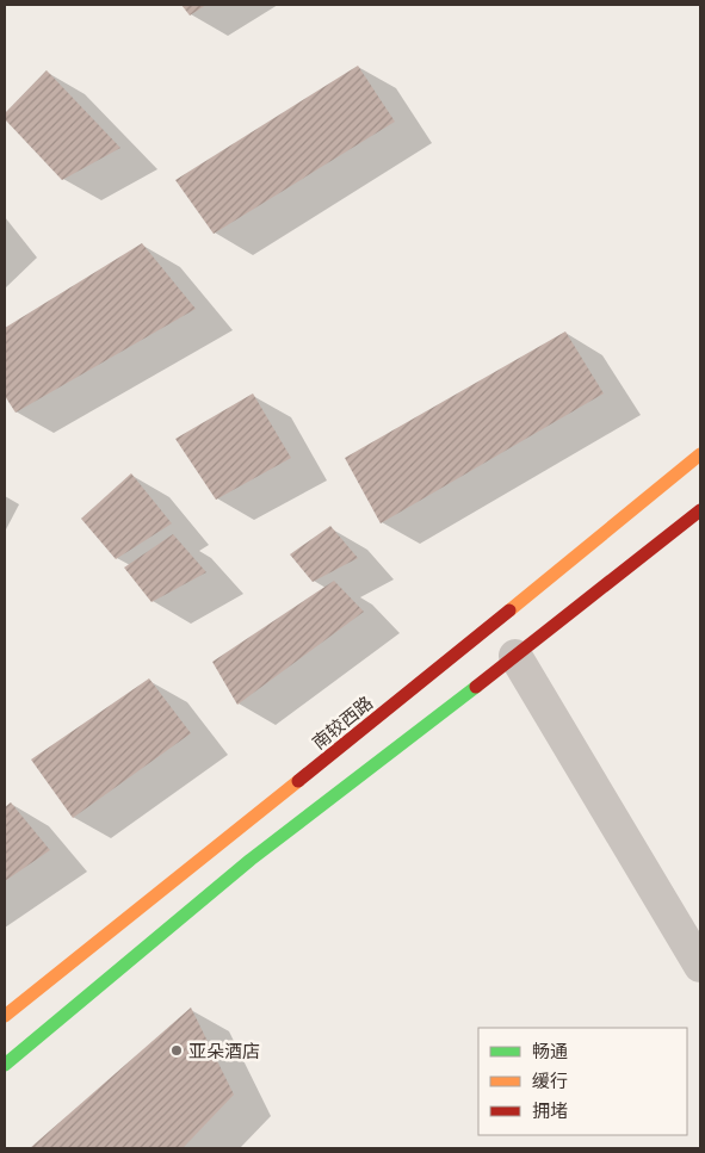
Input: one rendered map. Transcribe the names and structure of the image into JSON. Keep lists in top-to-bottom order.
{
  "streets": {
    "main road": ["南较西路"]
  },
  "places": ["亚朵酒店"],
  "legend": ["畅通", "缓行", "拥堵"]
}
